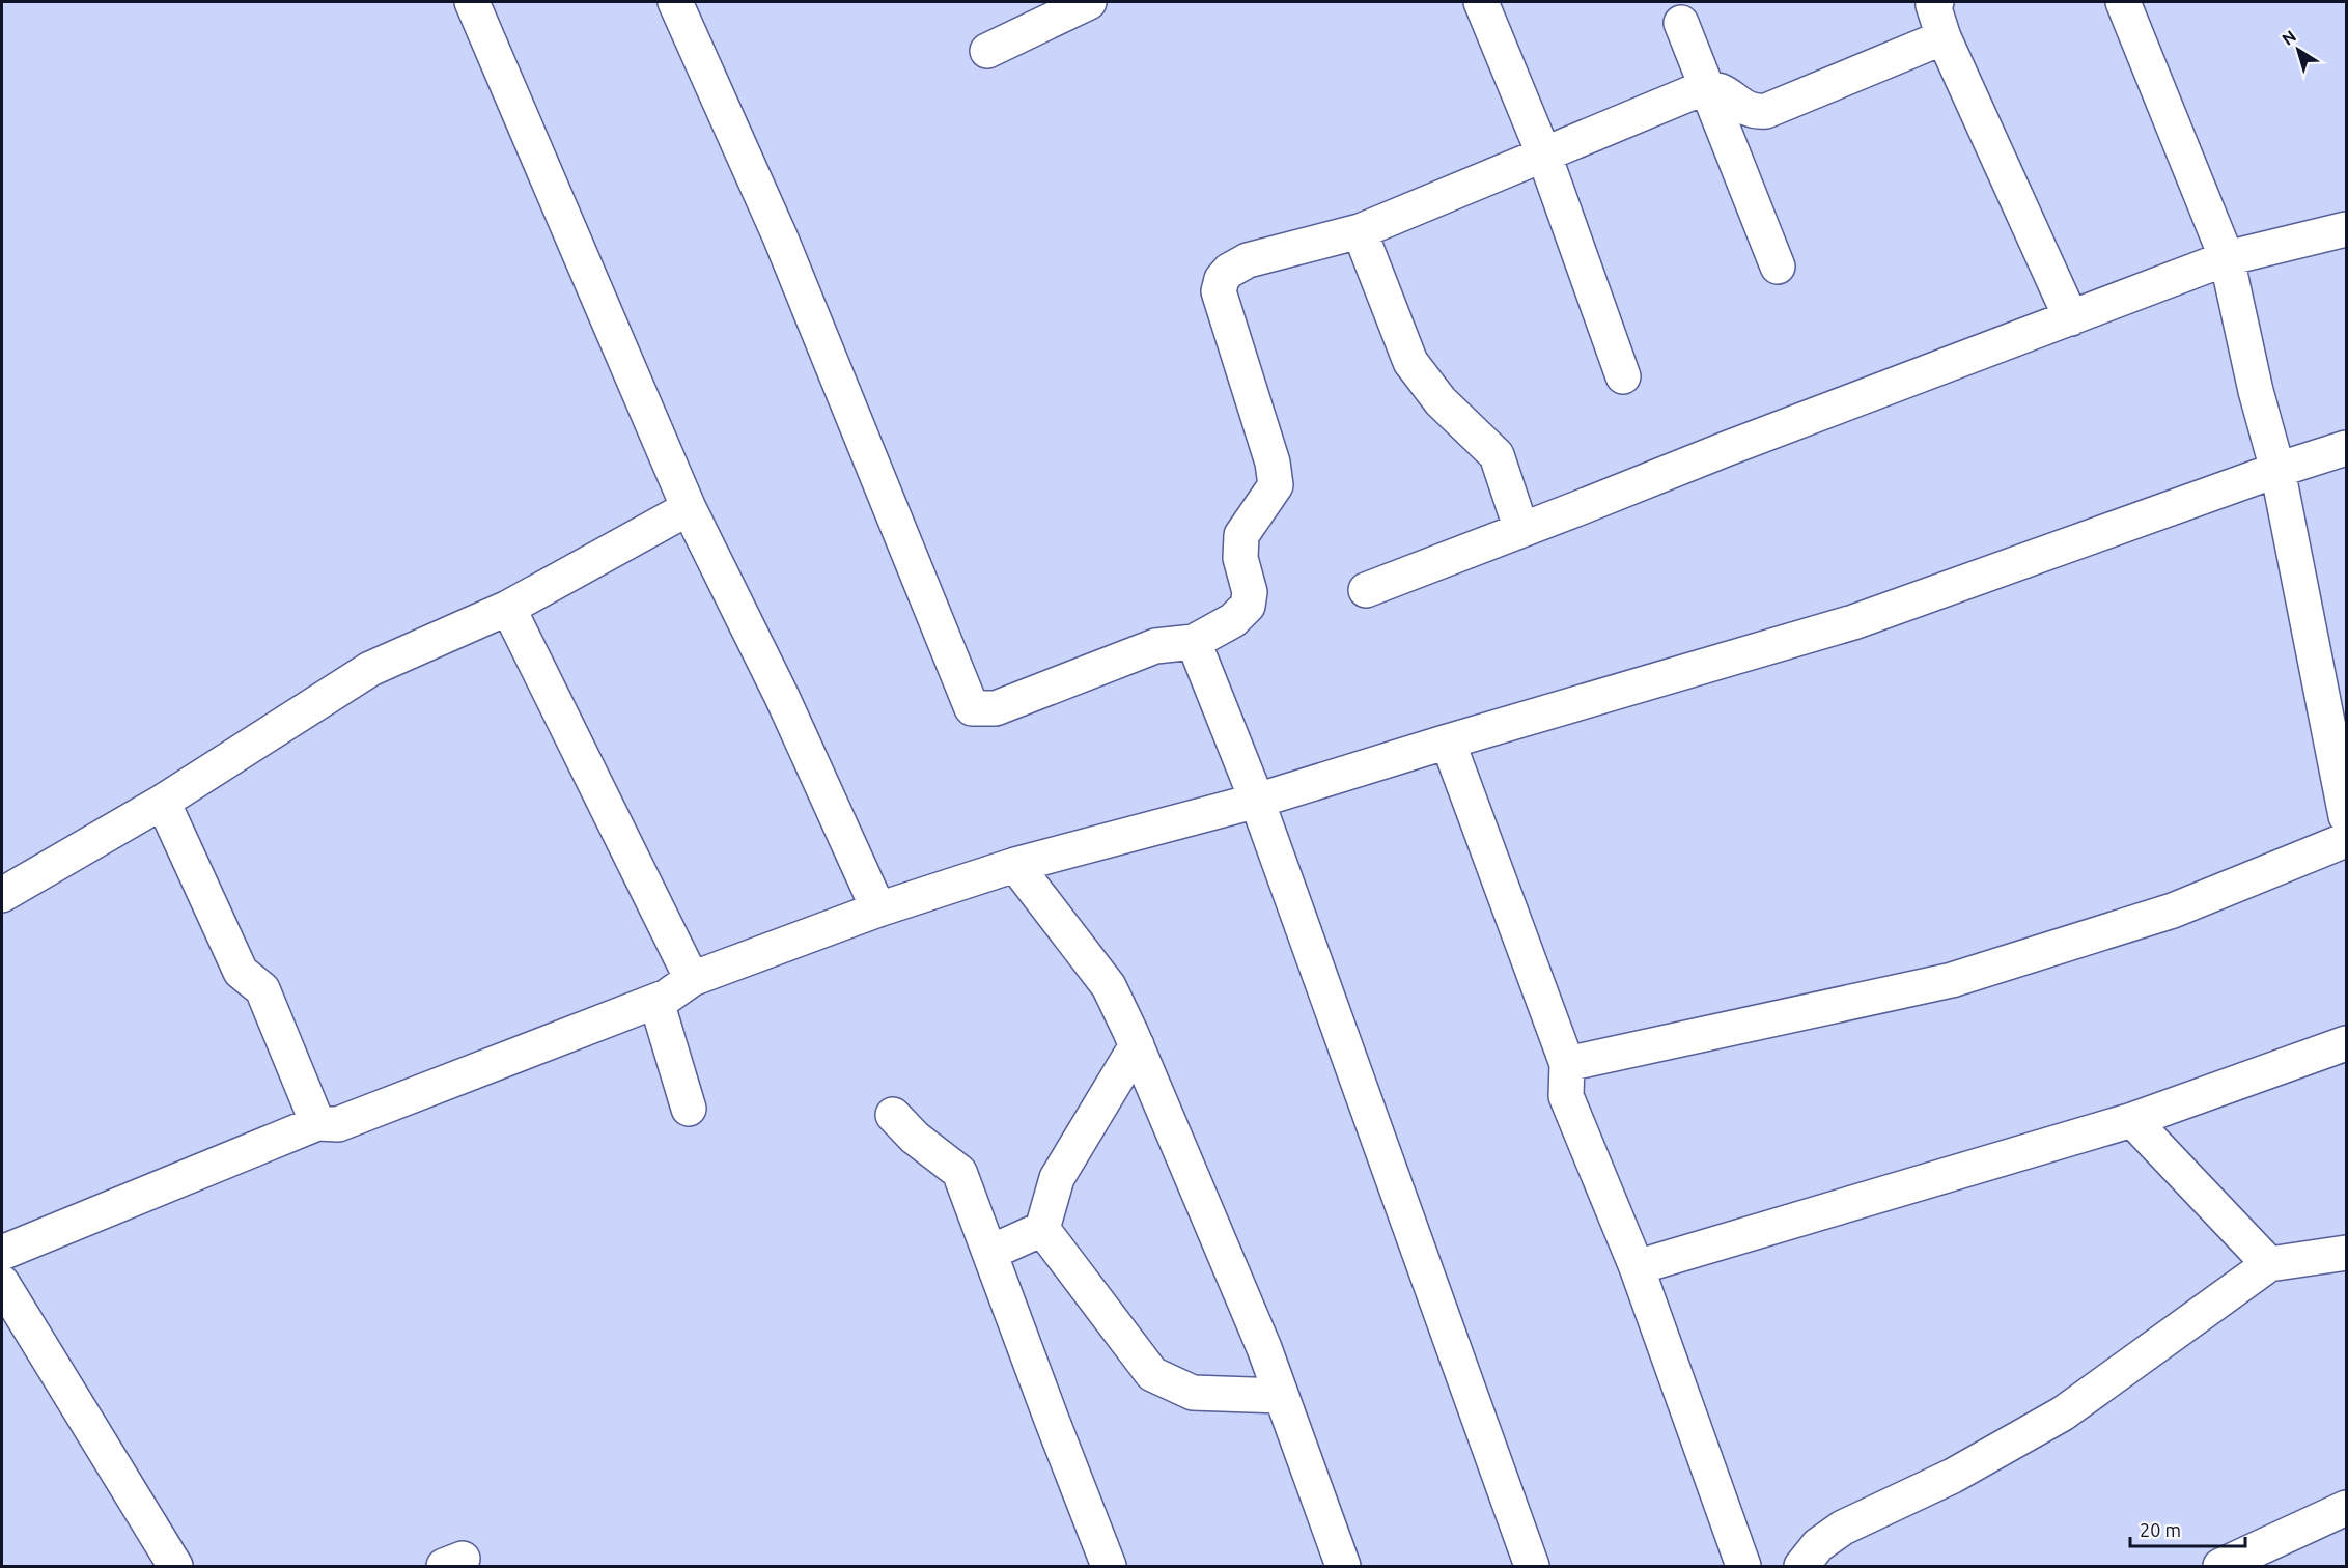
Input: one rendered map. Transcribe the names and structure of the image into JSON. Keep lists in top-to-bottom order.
{
  "scale_bar": "20 m",
  "north": "top left"
}
